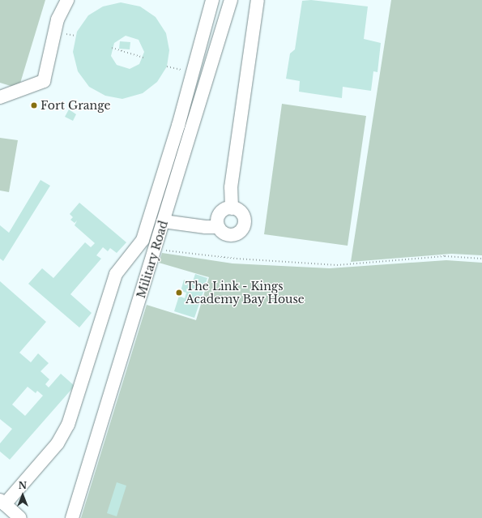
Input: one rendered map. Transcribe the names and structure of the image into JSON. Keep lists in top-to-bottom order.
{
  "streets": {
    "street": ["Military Road"]
  },
  "places": ["Fort Grange", "The Link - Kings Academy Bay House"],
  "north": "top"
}
